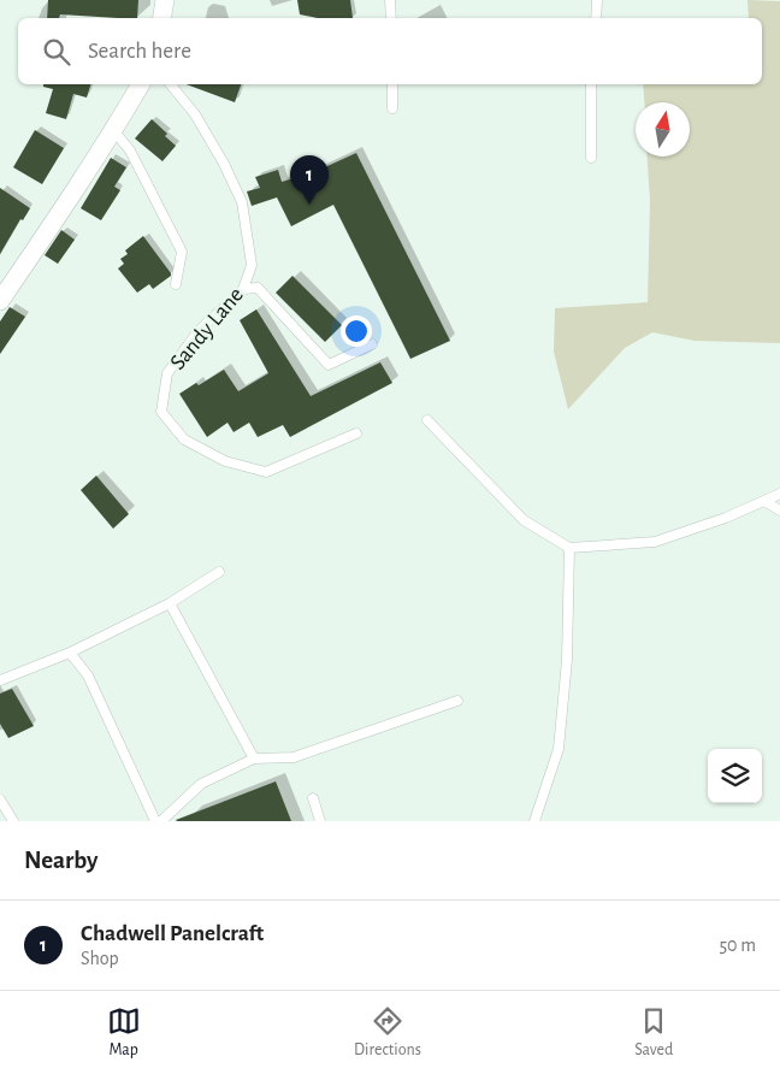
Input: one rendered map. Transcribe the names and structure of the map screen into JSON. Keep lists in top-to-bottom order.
{
  "streets": {
    "lane": ["Sandy Lane"]
  },
  "north": "top",
  "page": {
    "search": "Search here",
    "pins": "1",
    "heading": "Nearby",
    "list": [
      {
        "mark": "1",
        "name": "Chadwell Panelcraft",
        "note": "Shop",
        "value": "50 m"
      }
    ],
    "nav": ["Map", "Directions", "Saved"]
  }
}
